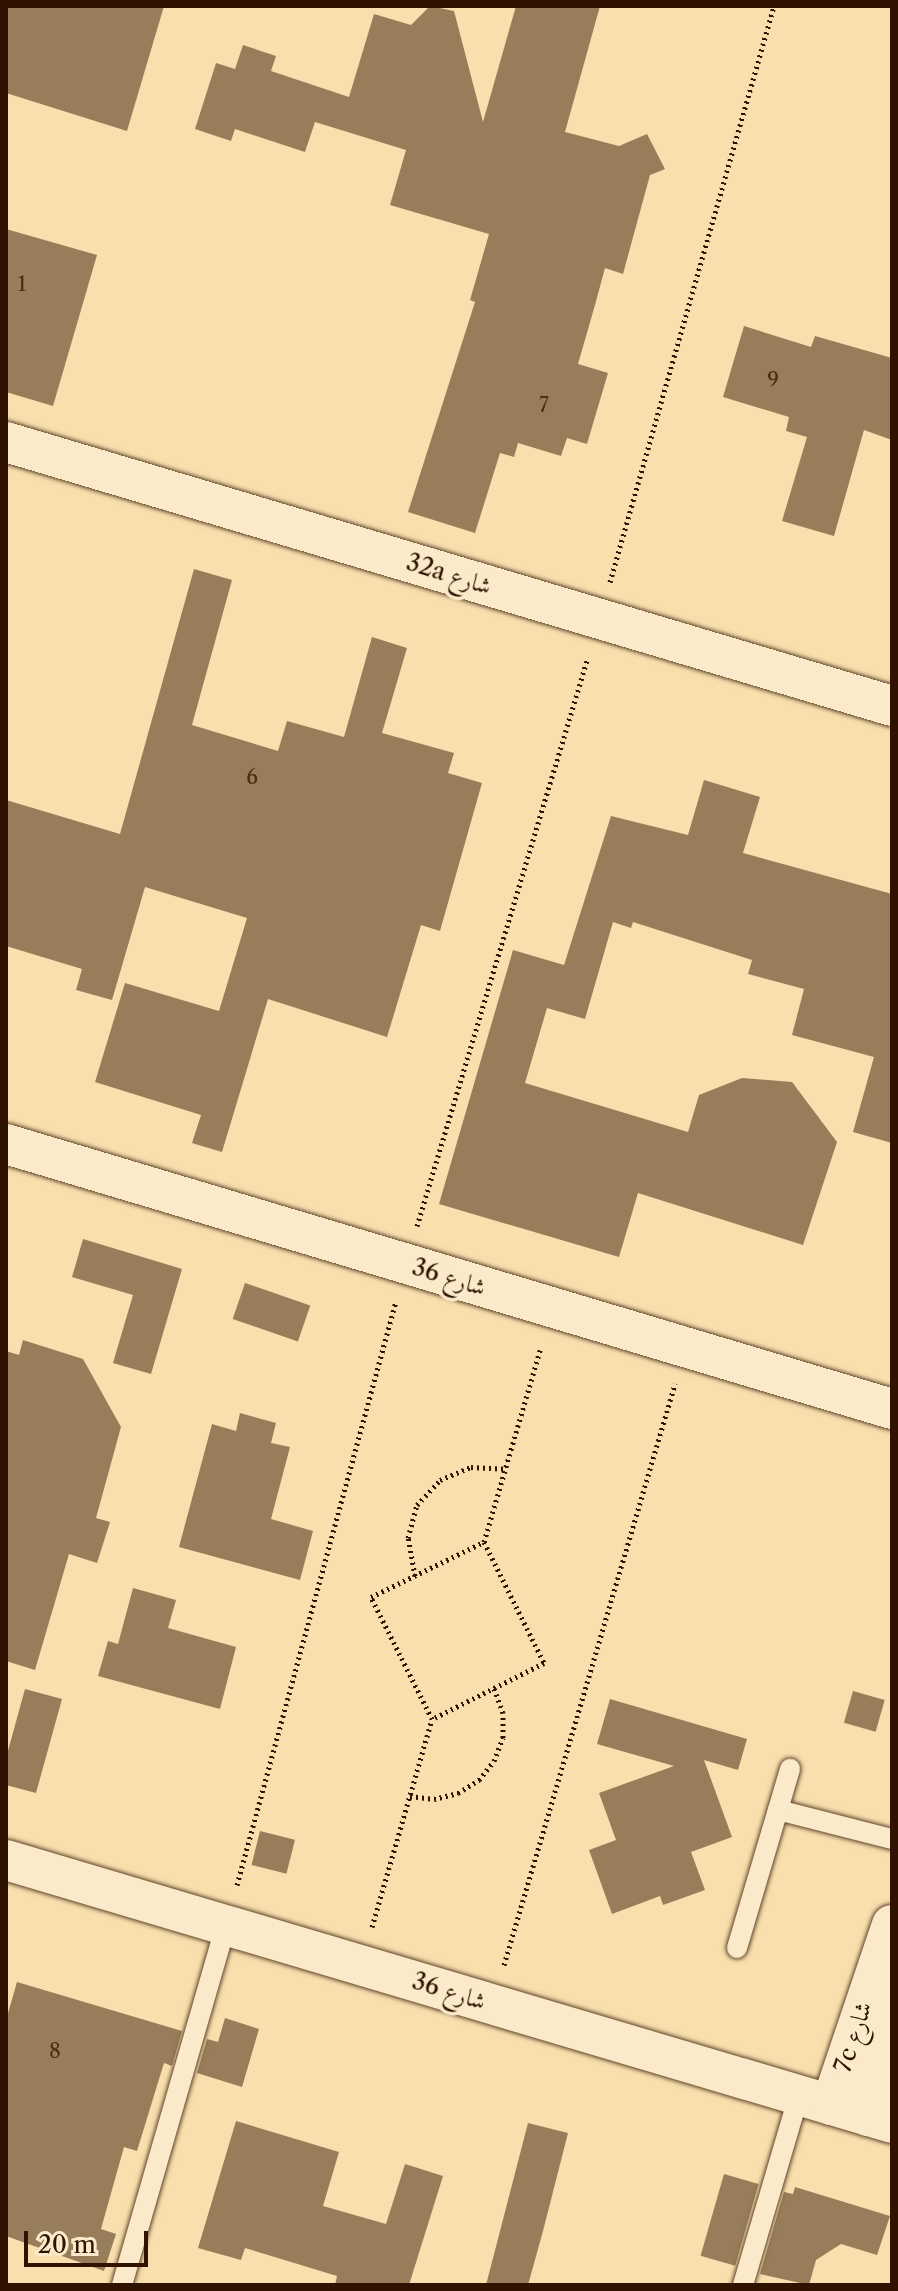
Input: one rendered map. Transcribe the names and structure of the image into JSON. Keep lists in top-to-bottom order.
{
  "streets": {
    "street": ["32a شارع", "شارع 36", "7c شارع"]
  },
  "crossings": [
    ["شارع 36", "7c شارع"]
  ],
  "house_numbers": [
    "1",
    "9",
    "7",
    "6",
    "8"
  ],
  "scale_bar": "20 m"
}
